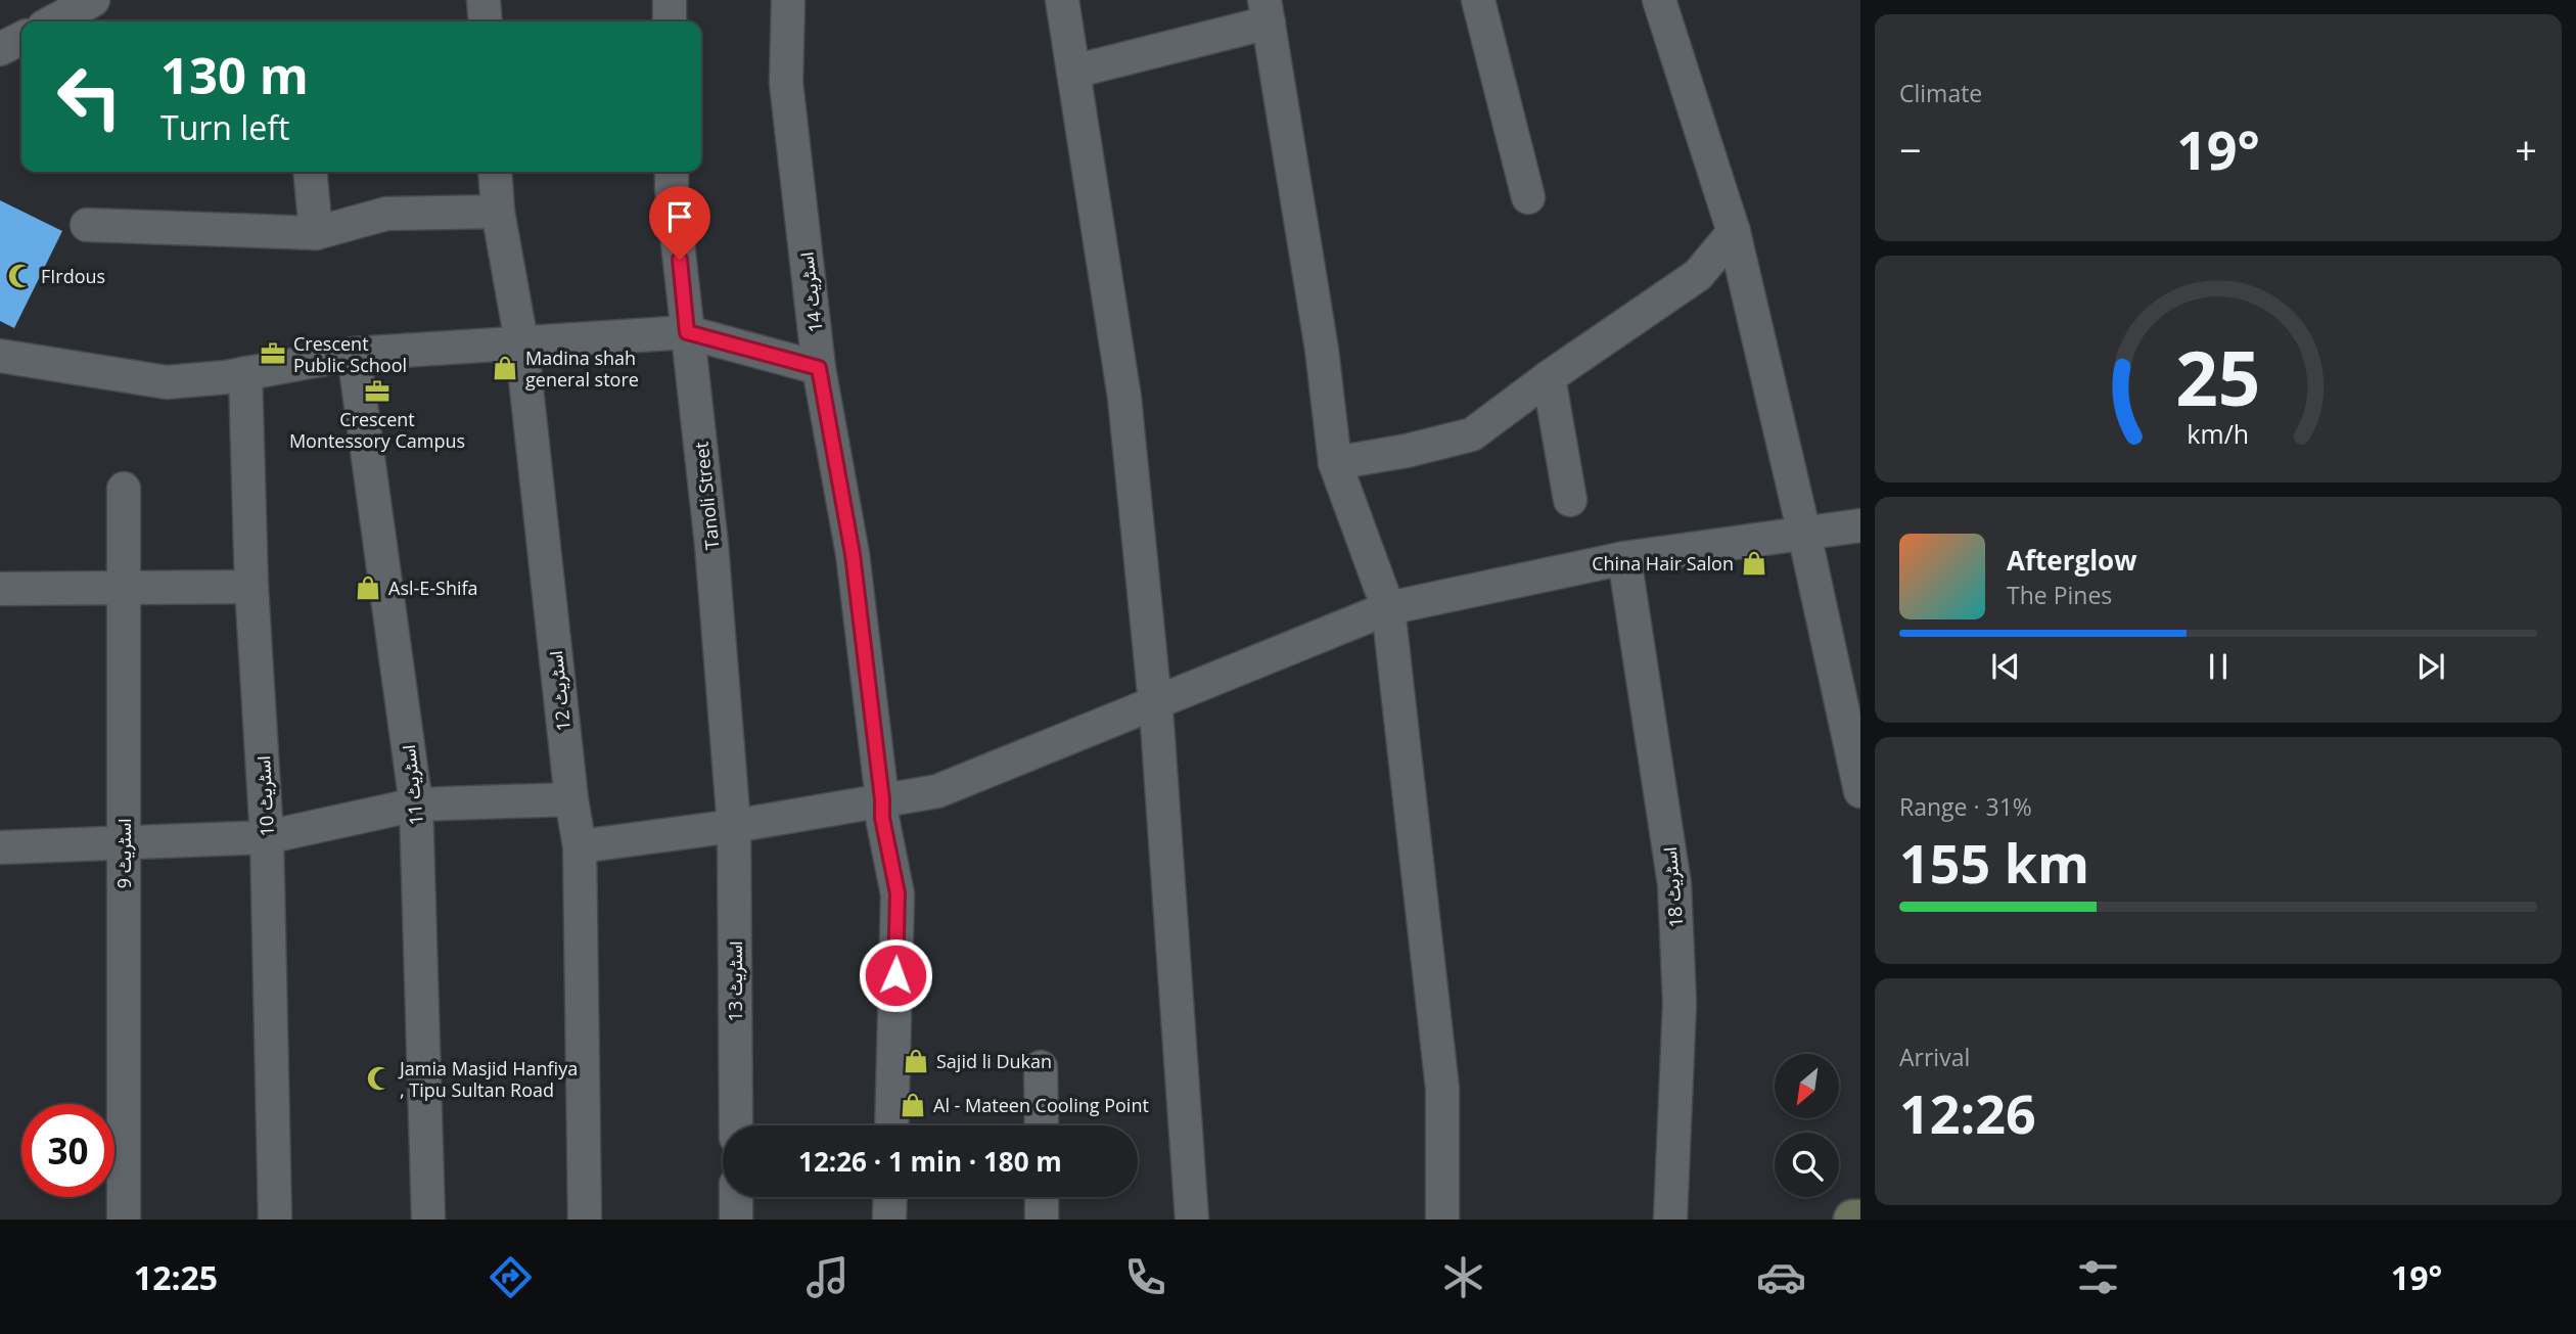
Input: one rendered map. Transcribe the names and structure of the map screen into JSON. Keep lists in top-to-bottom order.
{
  "streets": {
    "street": [
      "اسٹریٹ 14",
      "Tanoli Street",
      "اسٹریٹ 12",
      "اسٹریٹ 11",
      "اسٹریٹ 10",
      "اسٹریٹ 9",
      "اسٹریٹ 18",
      "اسٹریٹ 13"
    ]
  },
  "crossings": [
    ["Tanoli Street", "اسٹریٹ 13"]
  ],
  "places": {
    "mosque": ["FIrdous", "Jamia Masjid Hanfiya , Tipu Sultan Road"],
    "office": ["Crescent Public School", "Crescent Montessory Campus"],
    "shop": [
      "Madina shah general store",
      "China Hair Salon",
      "Asl-E-Shifa",
      "Sajid li Dukan",
      "Al - Mateen Cooling Point"
    ]
  },
  "north": "bottom left",
  "page": {
    "tile": [
      "Climate",
      ["Range · 31%", "155 km"],
      ["Arrival", "12:26"]
    ],
    "turn": ["130 m", "Turn left"],
    "heat": ["−", "19°", "+"],
    "song": ["Afterglow", "The Pines"],
    "limit": "30",
    "trip": "12:26 · 1 min · 180 m",
    "tabs": ["12:25", "19°"],
    "gauge": ["25", "km/h"]
  }
}
